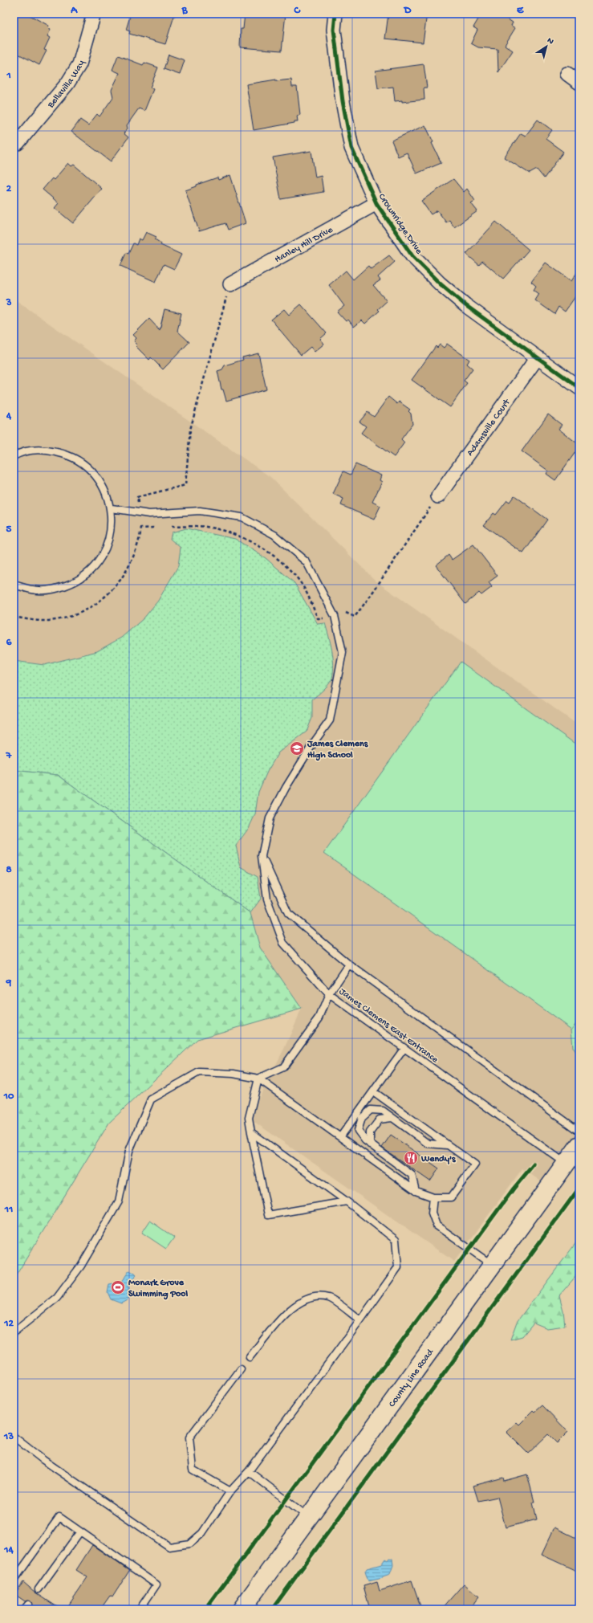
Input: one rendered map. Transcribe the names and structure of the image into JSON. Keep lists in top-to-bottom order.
{
  "streets": {
    "main road": ["County Line Road"],
    "street": [
      "Bellavilla Way",
      "Crownridge Drive",
      "Hanley Hill Drive",
      "Adamsville Court"
    ],
    "lane": ["James Clemens East Entrance"]
  },
  "crossings": [
    ["Crownridge Drive", "Hanley Hill Drive"],
    ["Crownridge Drive", "Adamsville Court"],
    ["James Clemens East Entrance", "County Line Road"]
  ],
  "places": {
    "school or university": ["James Clemens High School"],
    "restaurant": ["Wendy's"],
    "sports": ["Monark Grove Swimming Pool"]
  },
  "north": "top right",
  "grid": {
    "columns": [
      "A",
      "B",
      "C",
      "D",
      "E"
    ],
    "rows": [
      "1",
      "2",
      "3",
      "4",
      "5",
      "6",
      "7",
      "8",
      "9",
      "10",
      "11",
      "12",
      "13",
      "14"
    ]
  }
}
